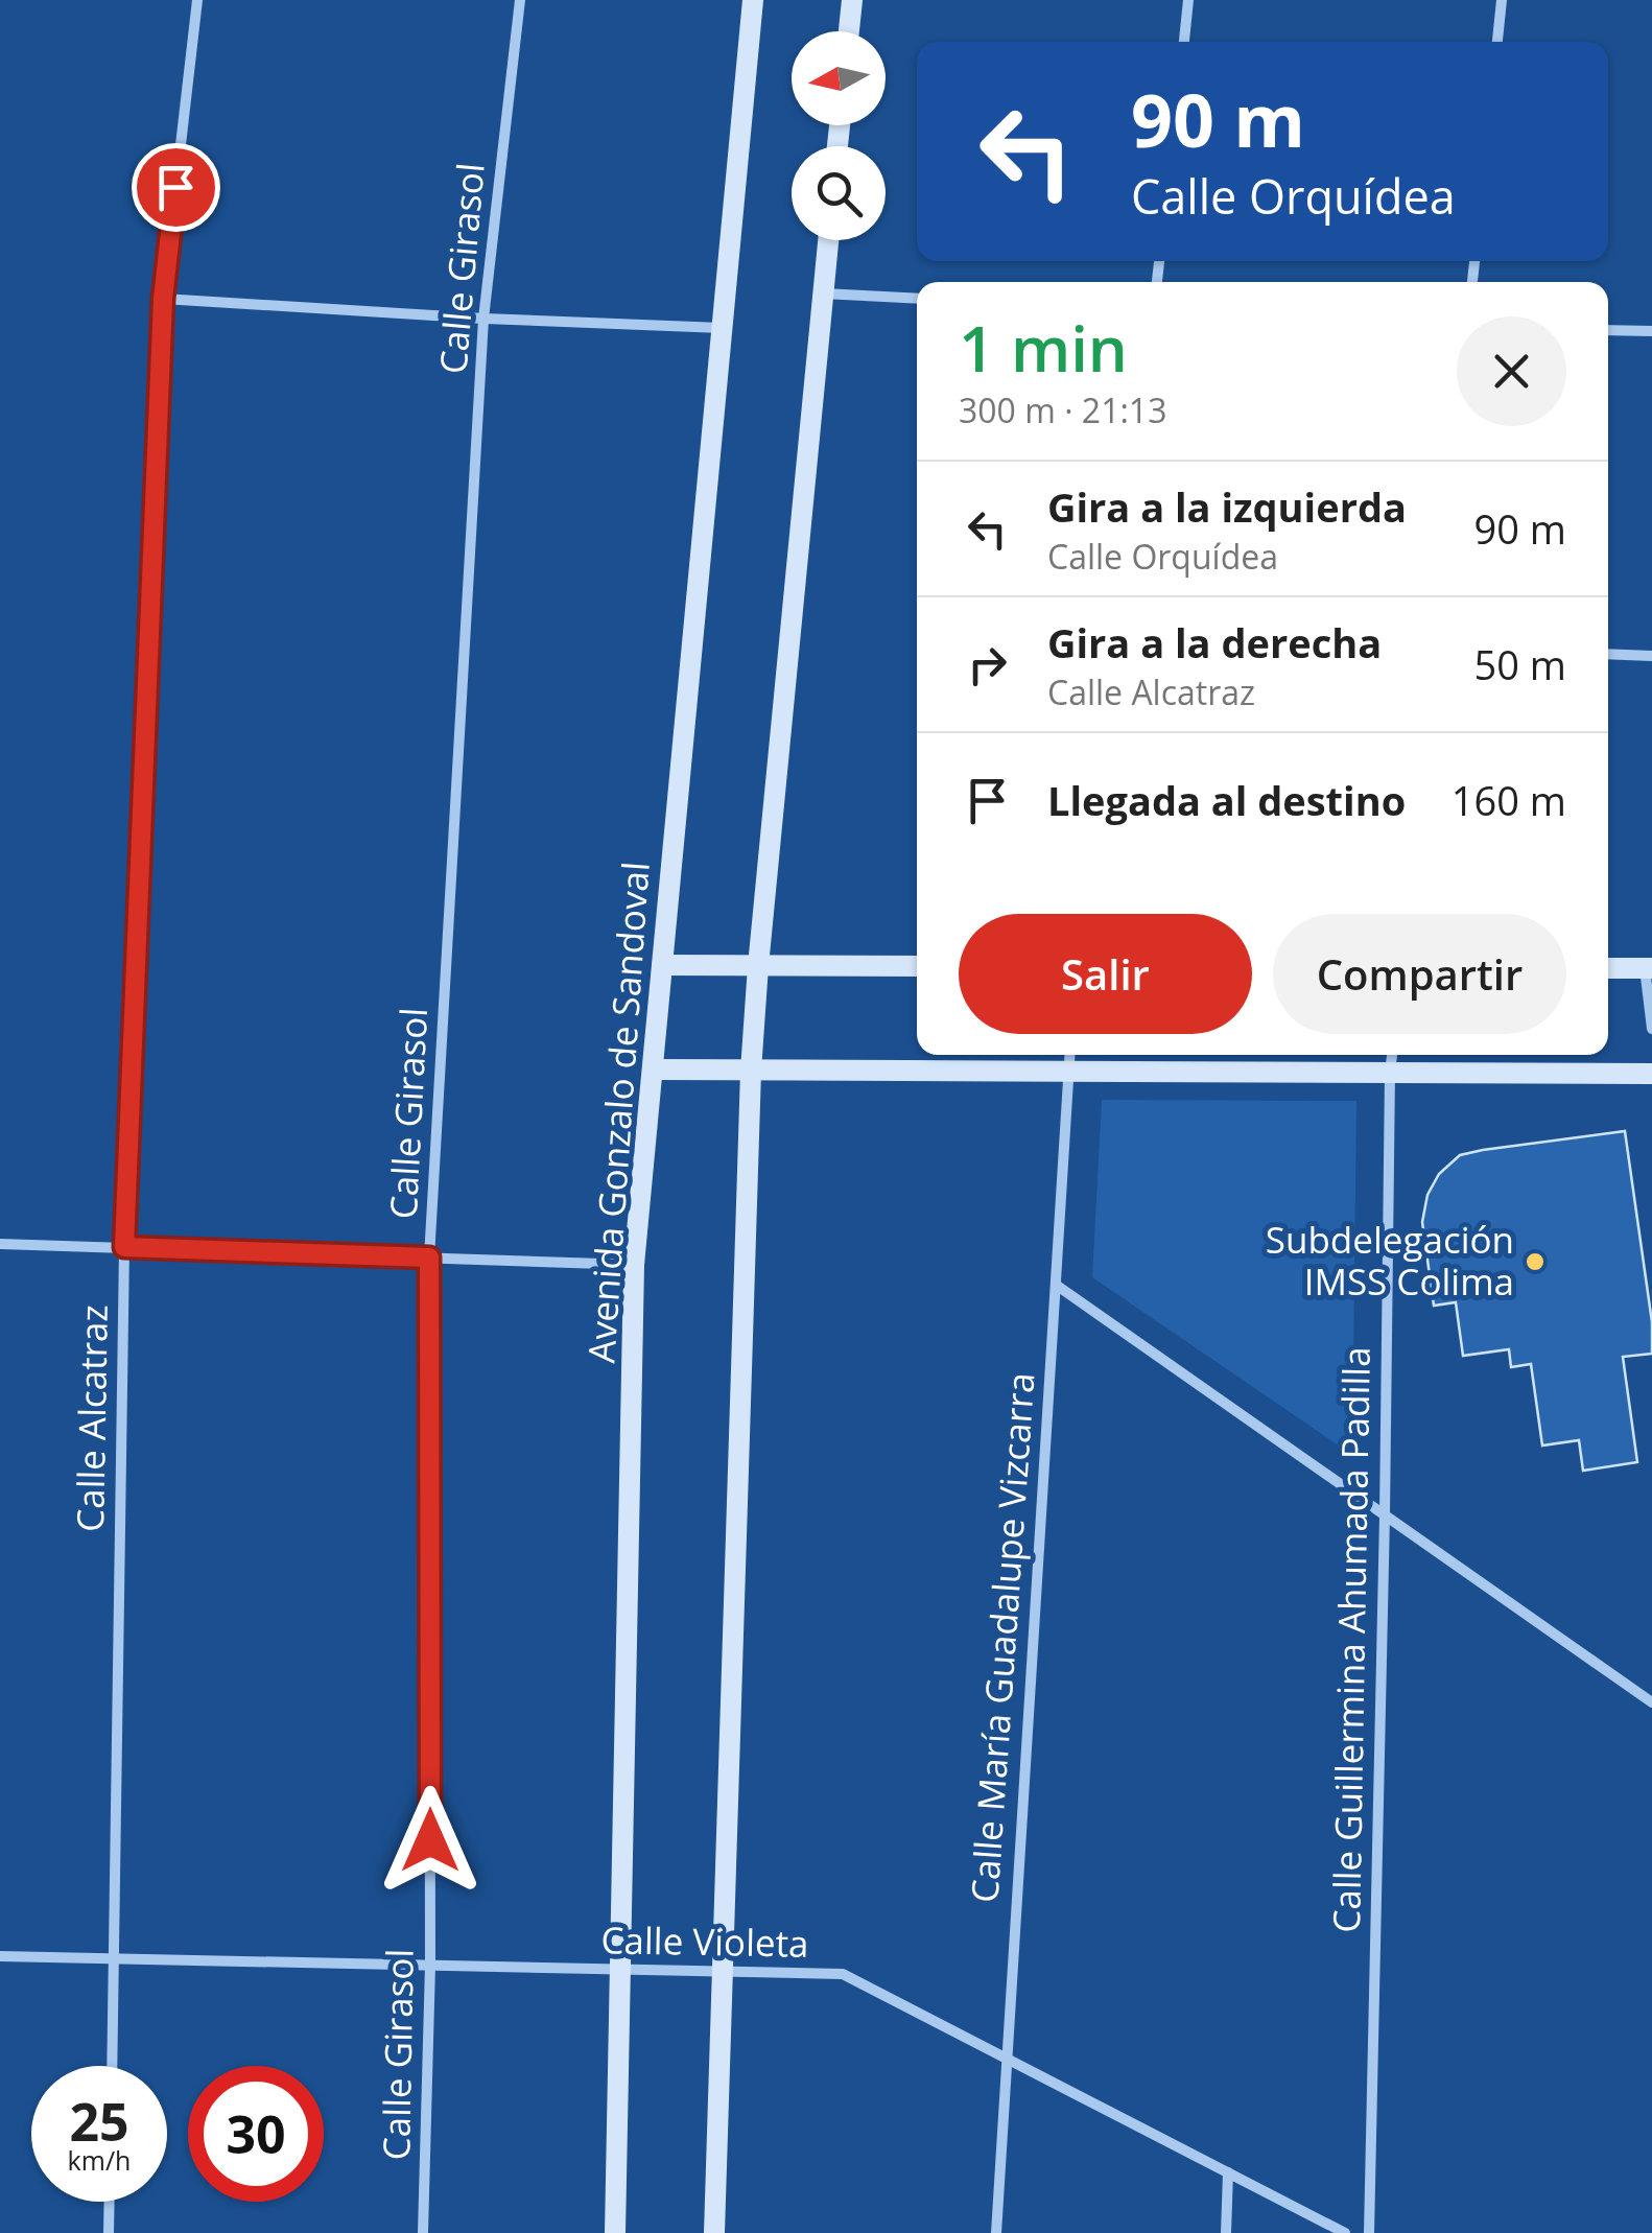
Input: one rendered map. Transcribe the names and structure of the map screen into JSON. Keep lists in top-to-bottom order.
{
  "streets": {
    "main road": ["Avenida Gonzalo de Sandoval"],
    "street": [
      "Calle Girasol",
      "Calle Alcatraz",
      "Calle María Guadalupe Vizcarra",
      "Calle Guillermina Ahumada Padilla",
      "Calle Violeta"
    ]
  },
  "crossings": [
    ["Calle Girasol", "Calle Violeta"],
    ["Avenida Gonzalo de Sandoval", "Calle Violeta"],
    ["Calle Alcatraz", "Calle Violeta"],
    ["Calle María Guadalupe Vizcarra", "Calle Violeta"]
  ],
  "places": ["Subdelegación IMSS Colima"],
  "north": "left",
  "page": {
    "turn": ["90 m", "Calle Orquídea"],
    "heading": ["1 min", "300 m · 21:13"],
    "list": [
      {
        "name": "Gira a la izquierda",
        "note": "Calle Orquídea",
        "value": "90 m"
      },
      {
        "name": "Gira a la derecha",
        "note": "Calle Alcatraz",
        "value": "50 m"
      },
      {
        "name": "Llegada al destino",
        "value": "160 m"
      }
    ],
    "buttons": ["Salir", "Compartir"],
    "speed": "25 km/h",
    "limit": "30"
  }
}
